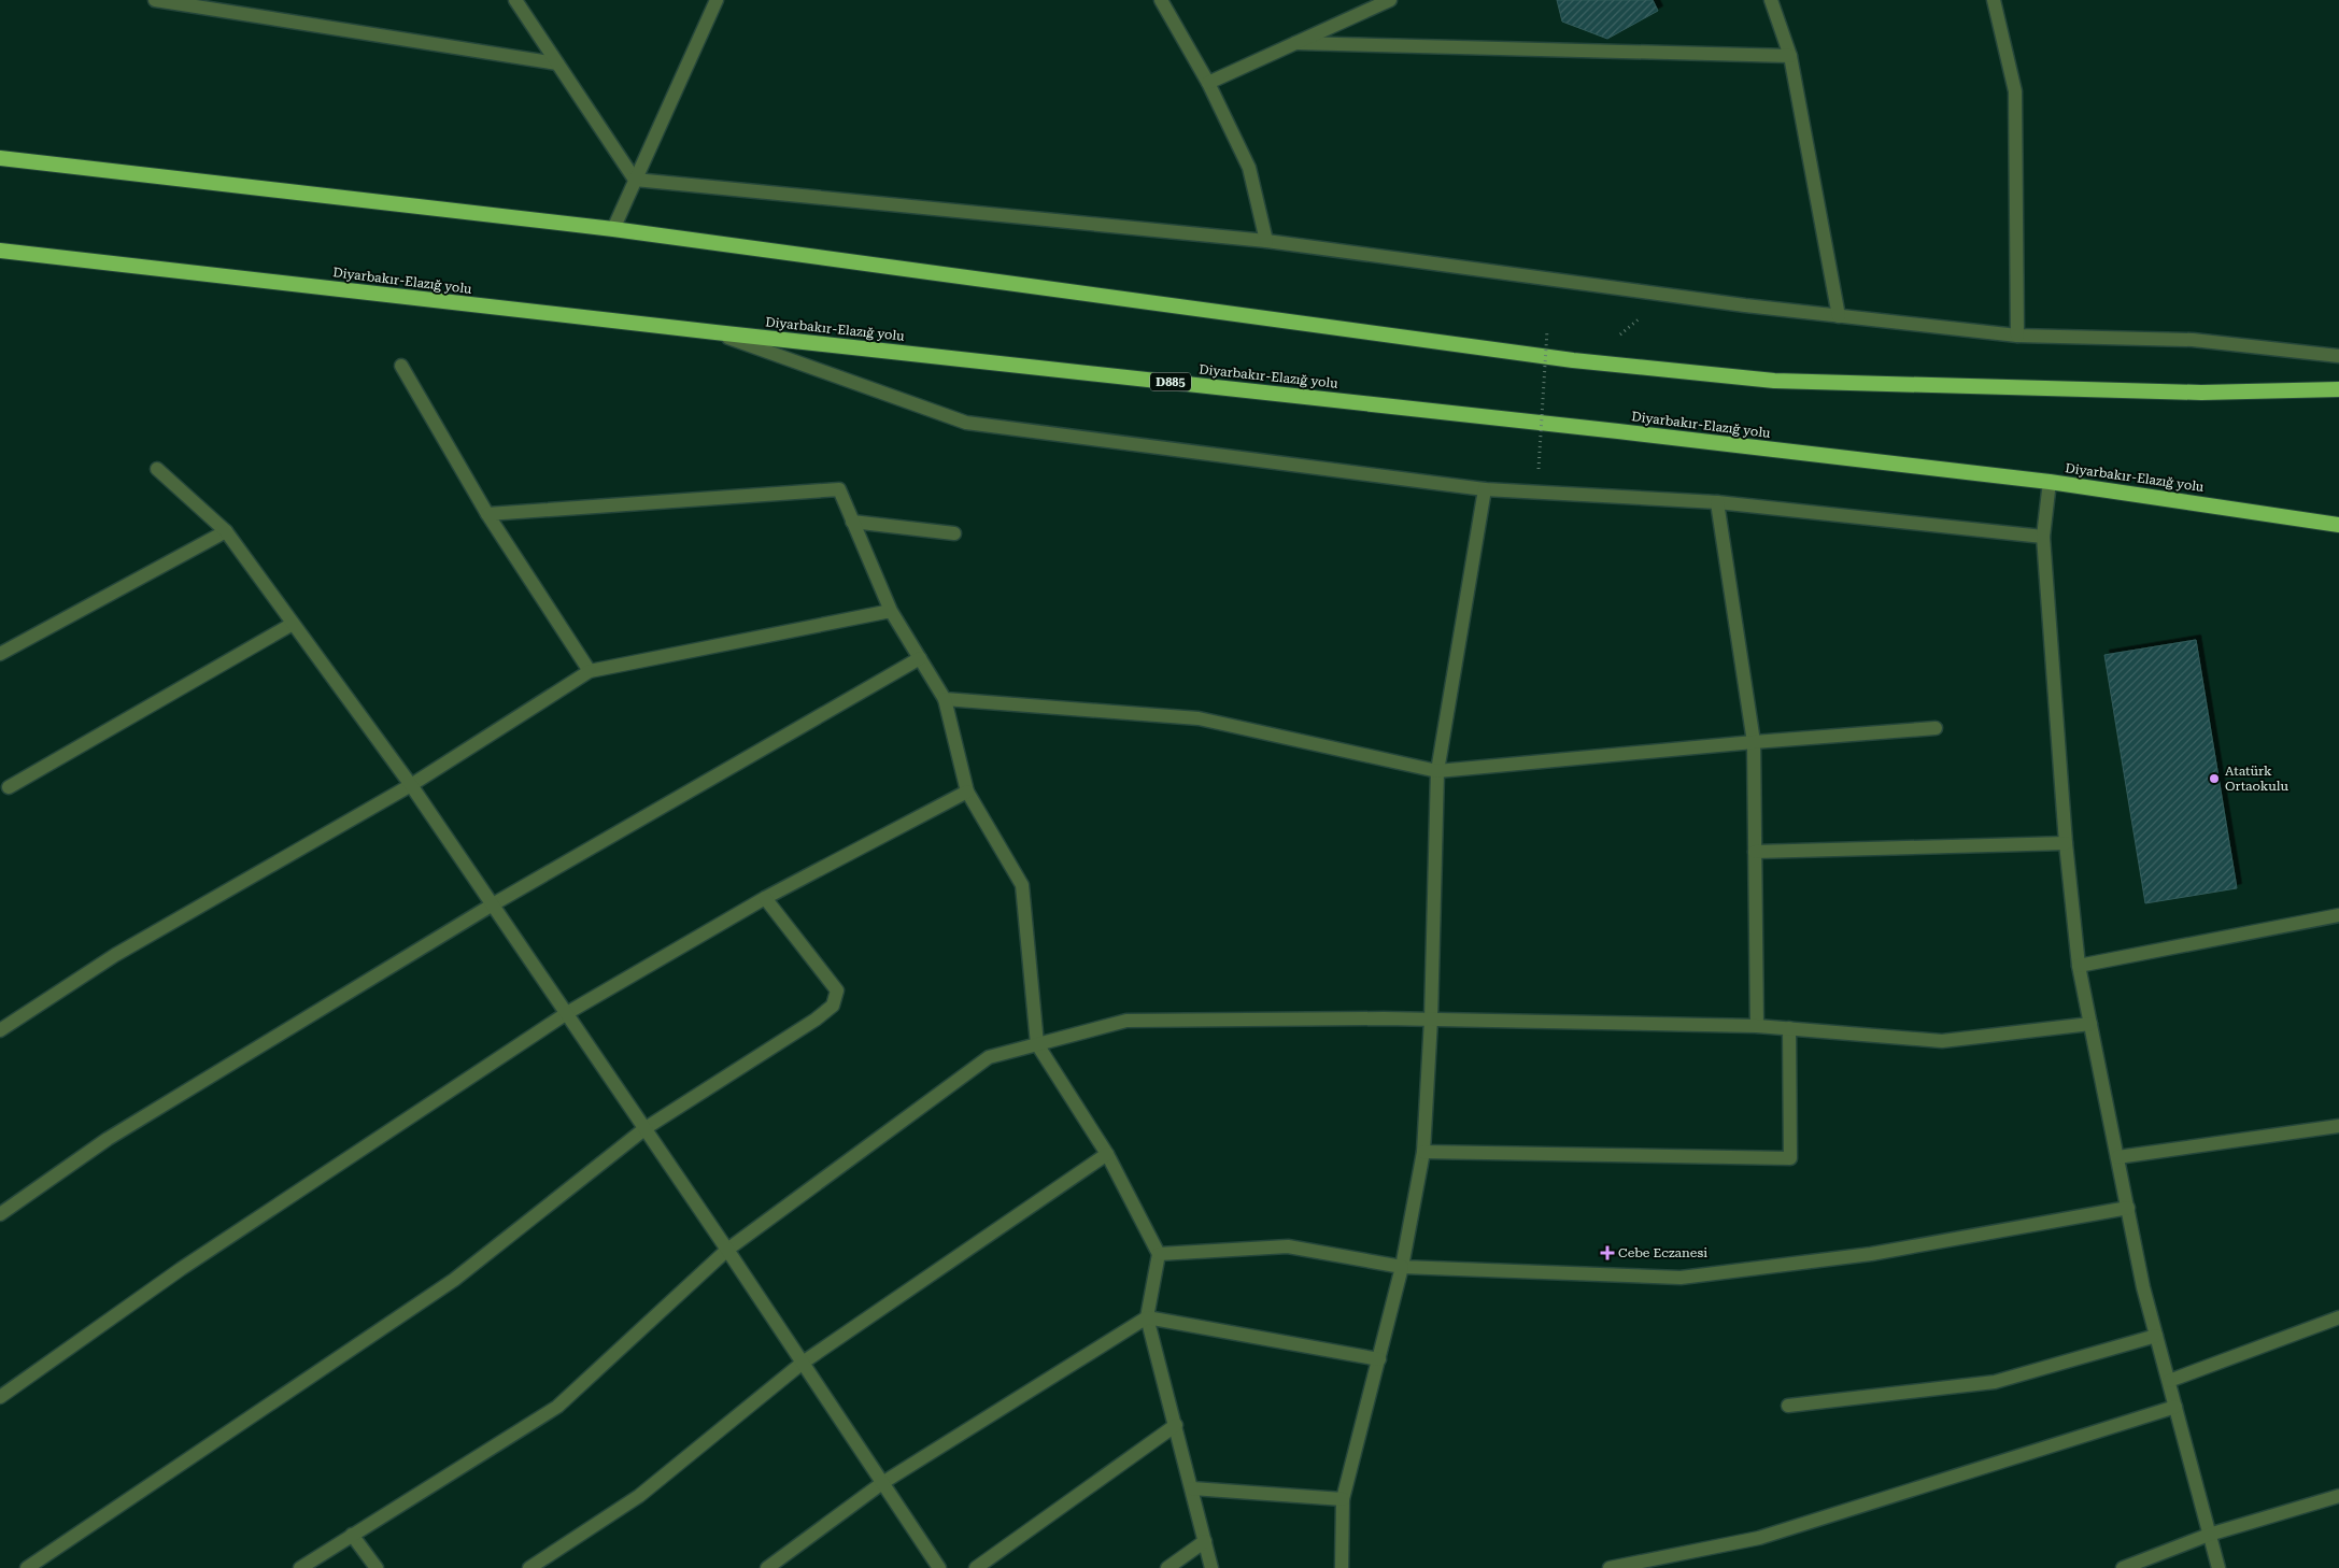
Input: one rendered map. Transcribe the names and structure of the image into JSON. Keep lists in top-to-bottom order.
{
  "streets": {
    "highway": ["Diyarbakır-Elazığ yolu", "D885"]
  },
  "places": {
    "other": ["Atatürk Ortaokulu"],
    "health": ["Cebe Eczanesi"]
  }
}
